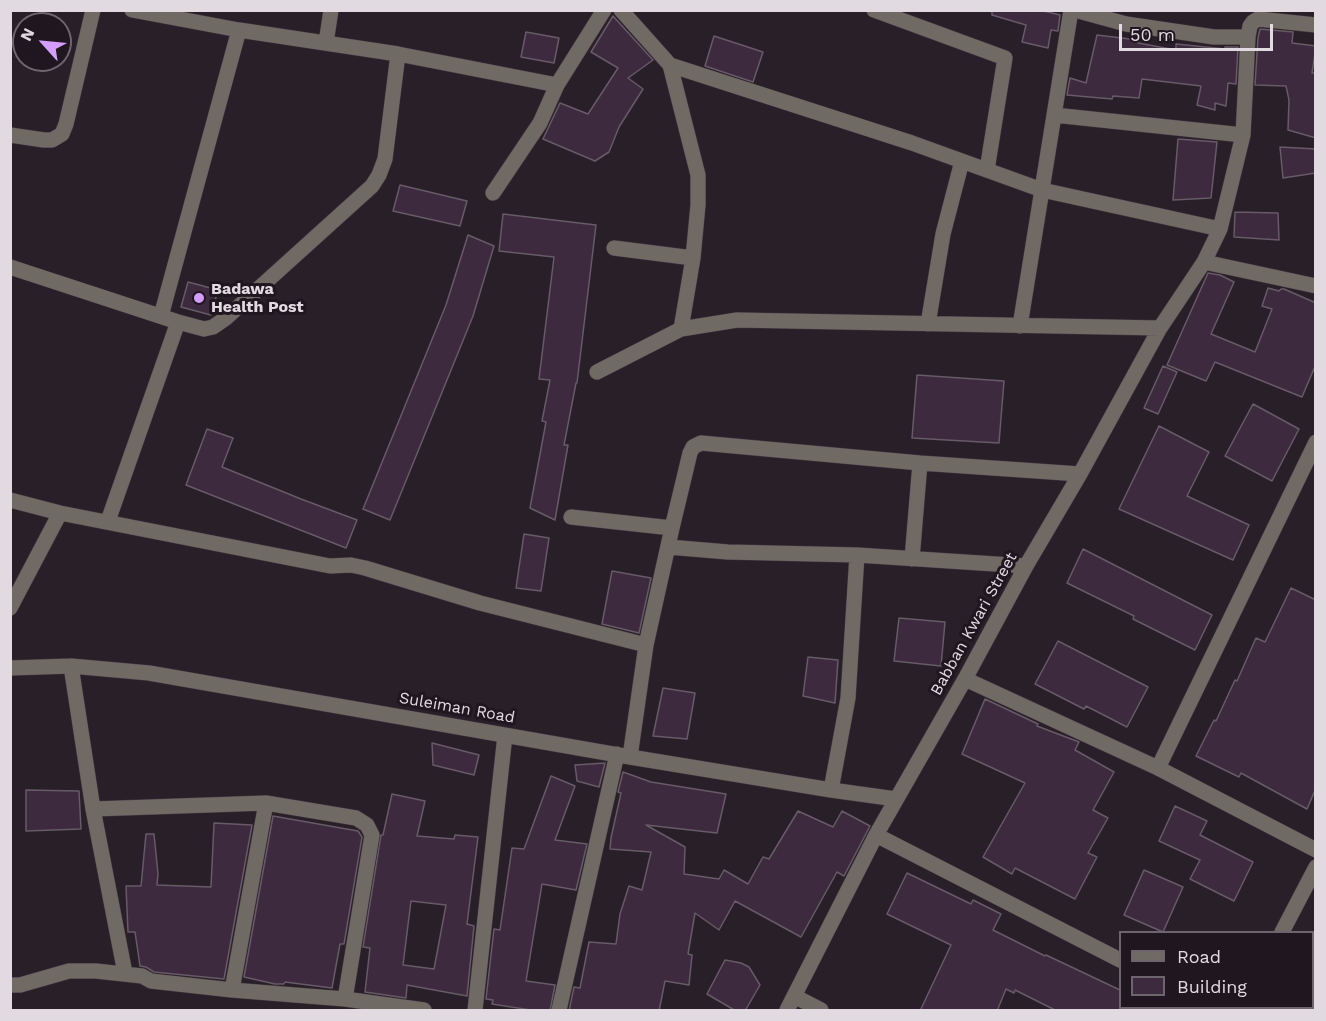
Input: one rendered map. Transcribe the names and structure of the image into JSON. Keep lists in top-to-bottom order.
{
  "streets": {
    "street": ["Babban Kwari Street", "Suleiman Road"]
  },
  "crossings": [
    ["Babban Kwari Street", "Suleiman Road"]
  ],
  "places": ["Badawa Health Post"],
  "legend": ["Road", "Building"],
  "scale_bar": "50 m",
  "north": "top left"
}
